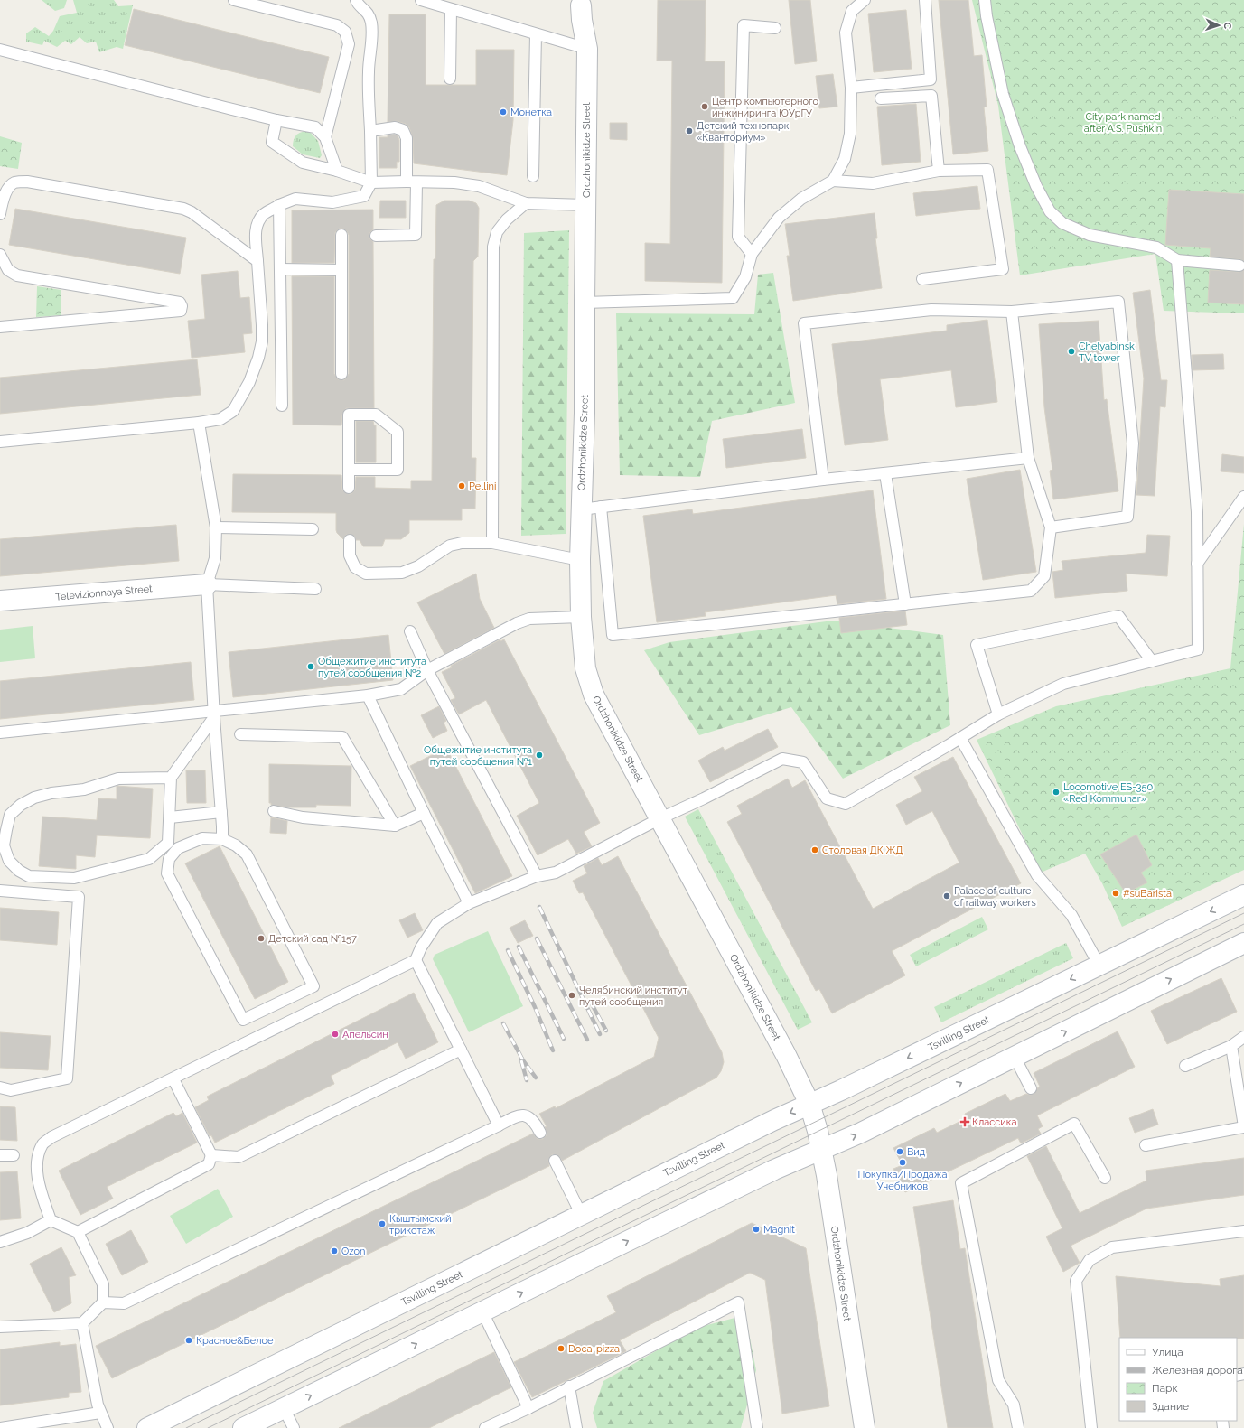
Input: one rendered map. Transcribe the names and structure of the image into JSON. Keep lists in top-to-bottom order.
{
  "streets": {
    "main road": ["Ordzhonikidze Street", "Televizionnaya Street", "Tsvilling Street"]
  },
  "crossings": [
    ["Ordzhonikidze Street", "Tsvilling Street"]
  ],
  "parks": ["City park named after A.S. Pushkin"],
  "places": {
    "other": [
      "Центр компьютерного инжиниринга ЮУрГУ",
      "Монетка",
      "Детский технопарк «Кванториум»",
      "Chelyabinsk TV tower",
      "Pellini",
      "Общежитие института путей сообщения №2",
      "Общежитие института путей сообщения №1",
      "Locomotive ES-350 «Red Kommunar»",
      "Столовая ДК ЖД",
      "#suBarista",
      "Palace of culture of railway workers",
      "Детский сад №157",
      "Челябинский институт путей сообщения",
      "Апельсин",
      "Вид",
      "Покупка/Продажа Учебников",
      "Кыштымский трикотаж",
      "Magnit",
      "Ozon",
      "Красное&Белое",
      "Doca-pizza"
    ],
    "health": ["Классика"]
  },
  "legend": [
    "Улица",
    "Железная дорога",
    "Парк",
    "Здание"
  ],
  "north": "right"
}
